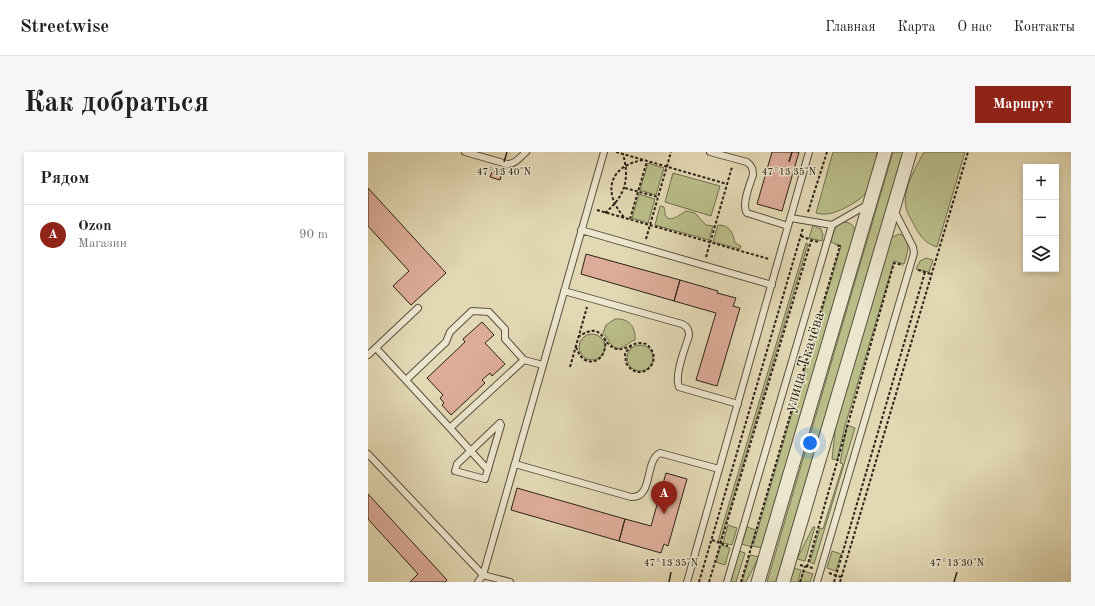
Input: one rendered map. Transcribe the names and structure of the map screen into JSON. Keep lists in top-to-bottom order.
{
  "streets": {
    "street": ["улица Ткачёва"]
  },
  "page": {
    "header": "Streetwise",
    "nav": [
      "Главная",
      "Карта",
      "О нас",
      "Контакты"
    ],
    "buttons": "Маршрут",
    "title": "Как добраться",
    "heading": "Рядом",
    "map_buttons": ["+", "−"],
    "list": [
      {
        "mark": "A",
        "name": "Ozon",
        "note": "Магазин",
        "value": "90 m"
      }
    ],
    "pins": "A"
  },
  "coordinates": ["47°13'40\"N", "47°13'35\"N", "47°13'30\"N"]
}
